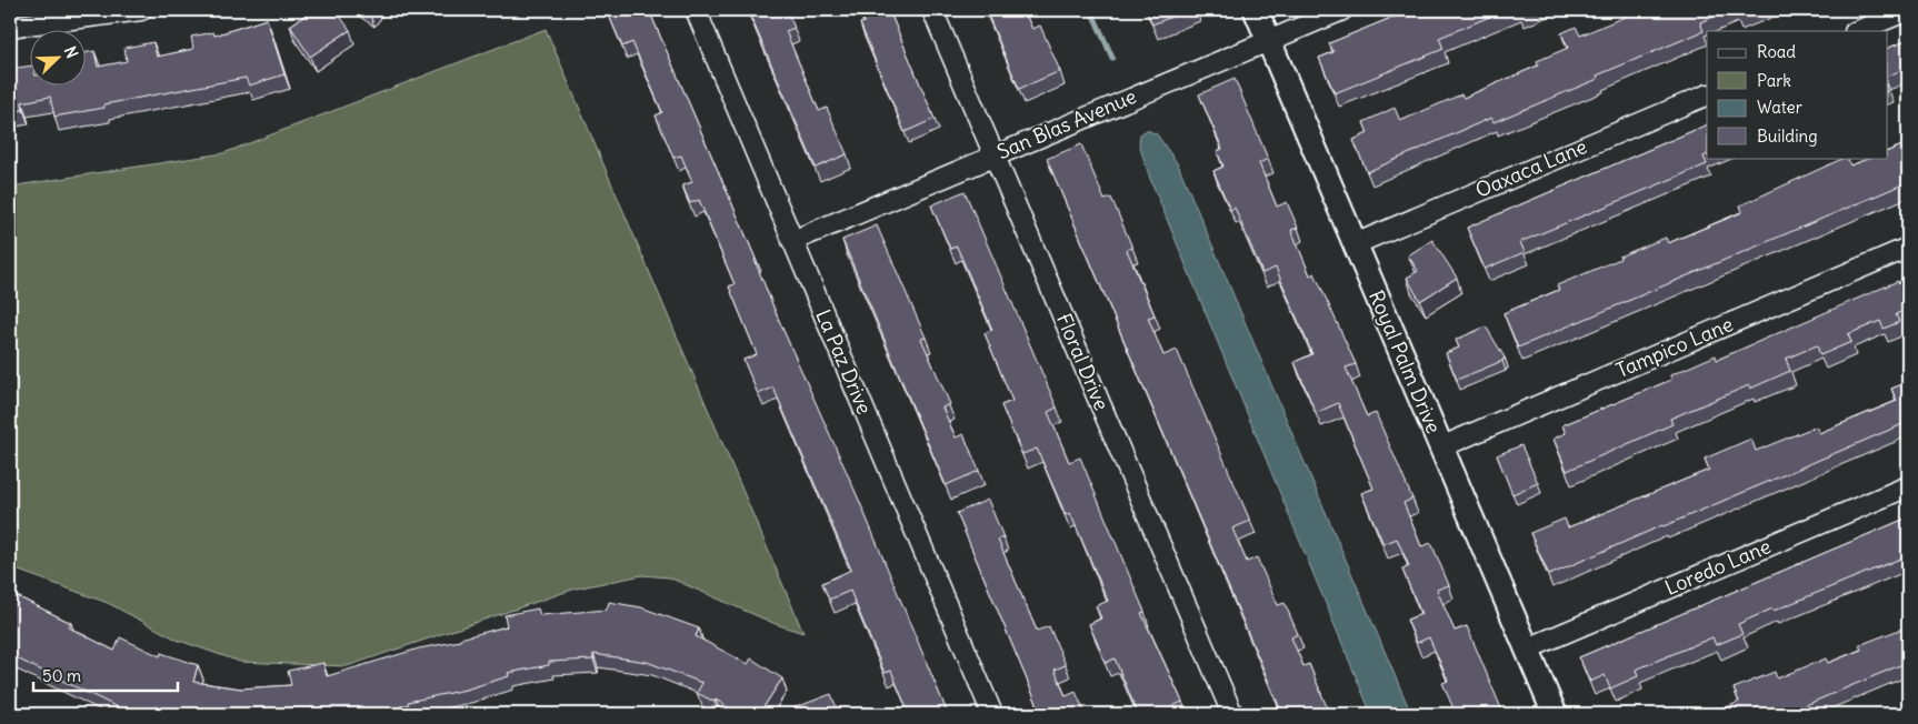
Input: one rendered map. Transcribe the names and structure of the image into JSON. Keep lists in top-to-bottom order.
{
  "streets": {
    "street": [
      "San Blas Avenue",
      "Oaxaca Lane",
      "Tampico Lane",
      "La Paz Drive",
      "Floral Drive",
      "Royal Palm Drive",
      "Loredo Lane"
    ]
  },
  "crossings": [
    ["San Blas Avenue", "La Paz Drive"],
    ["San Blas Avenue", "Floral Drive"],
    ["San Blas Avenue", "Royal Palm Drive"],
    ["Oaxaca Lane", "Royal Palm Drive"],
    ["Tampico Lane", "Royal Palm Drive"],
    ["Royal Palm Drive", "Loredo Lane"]
  ],
  "legend": [
    "Road",
    "Park",
    "Water",
    "Building"
  ],
  "scale_bar": "50 m",
  "north": "top right"
}
